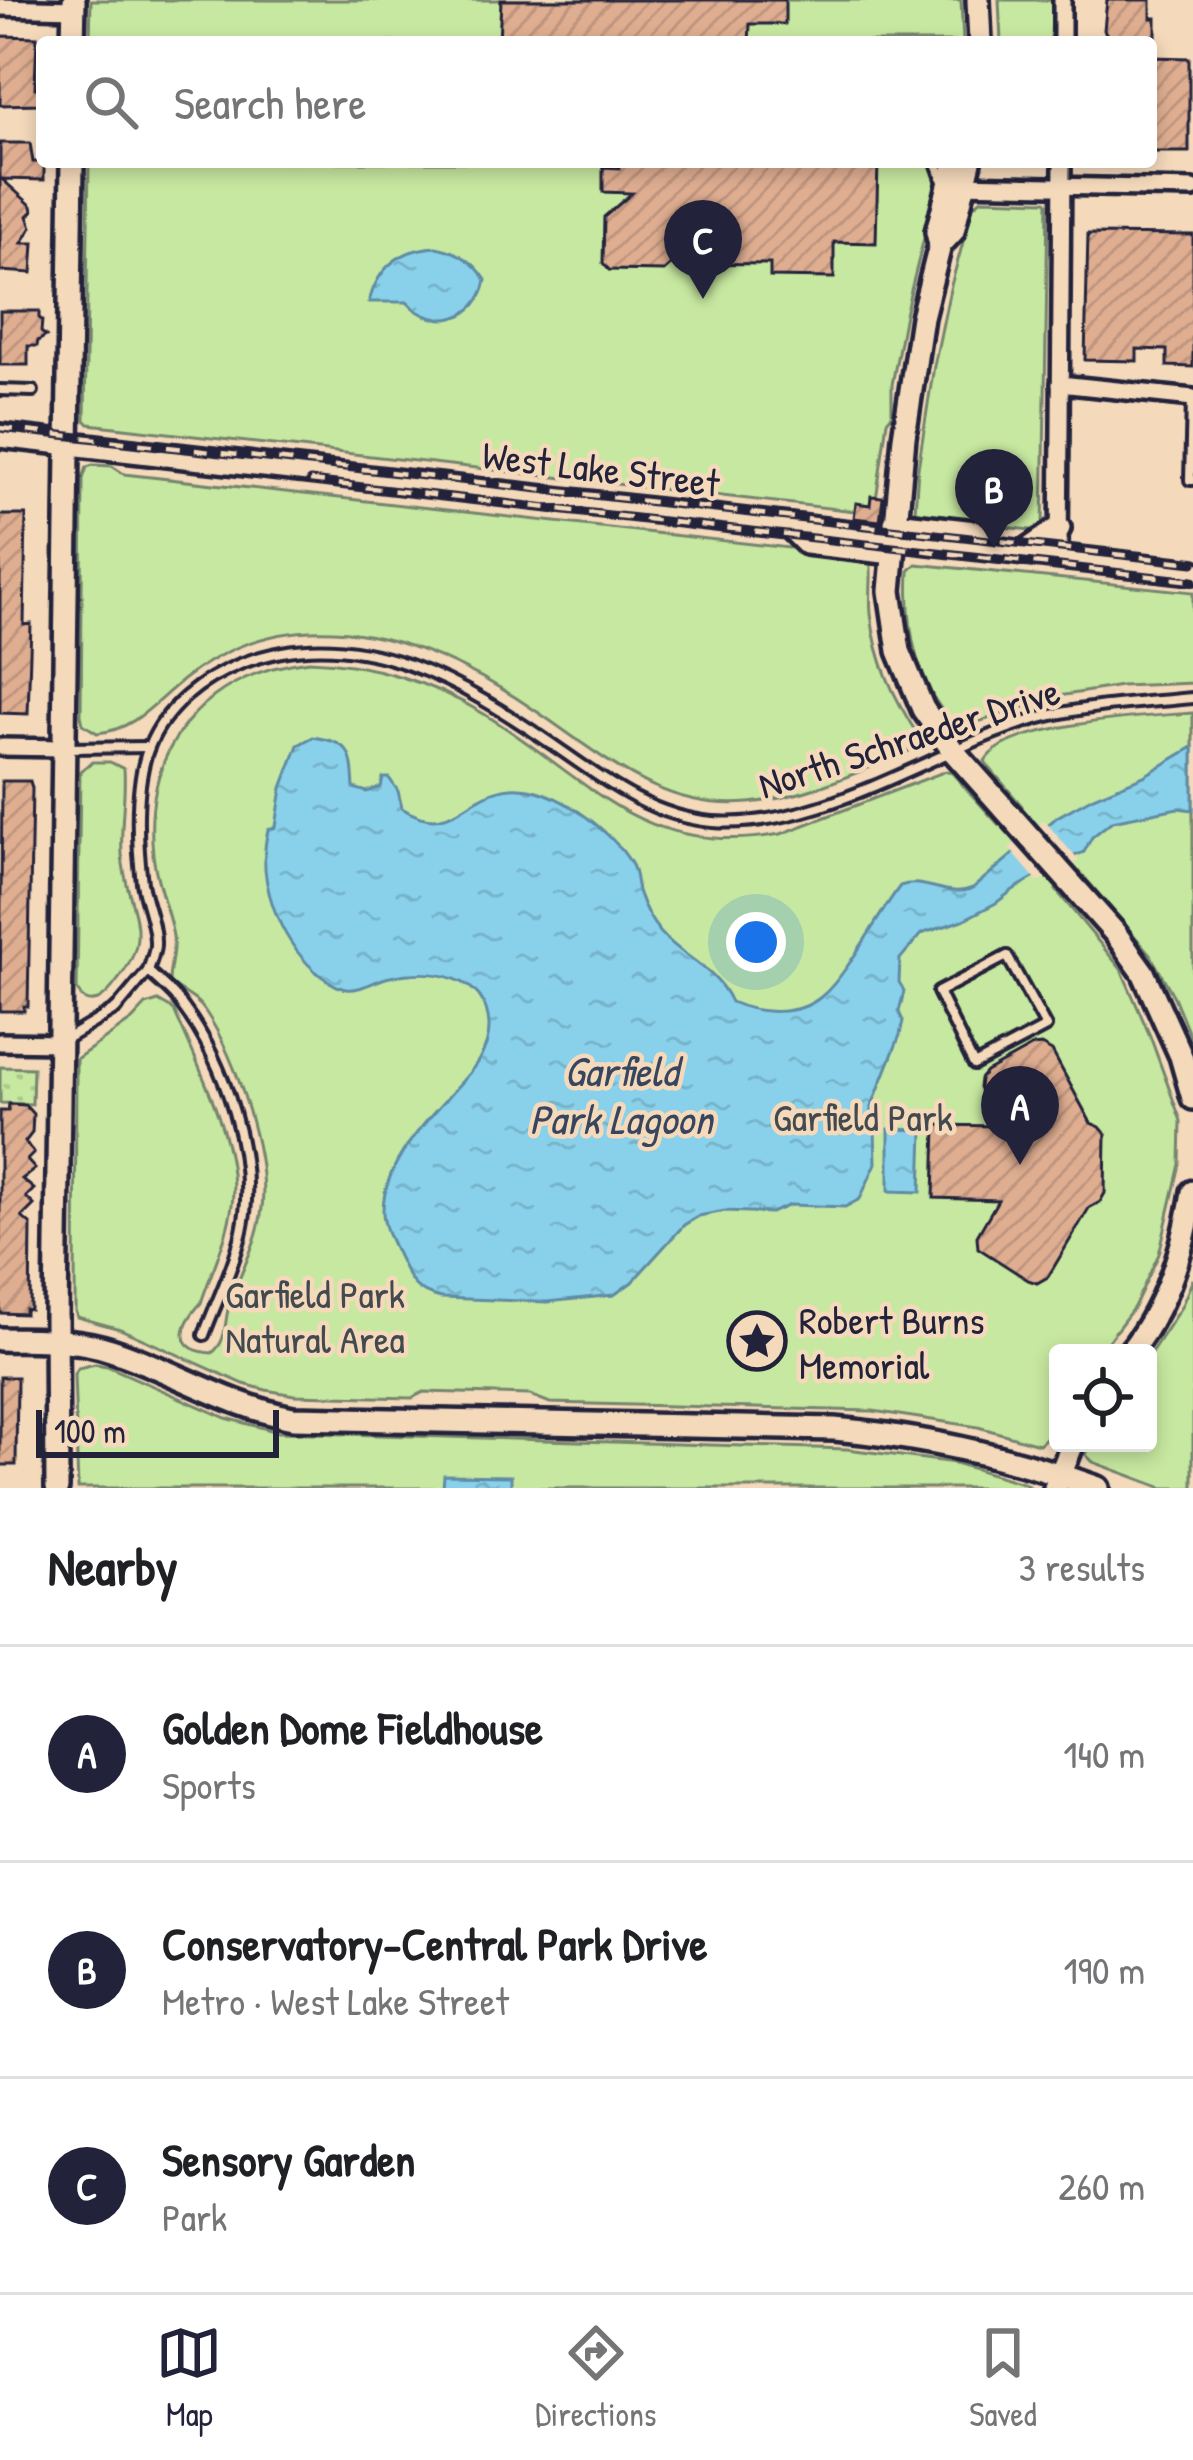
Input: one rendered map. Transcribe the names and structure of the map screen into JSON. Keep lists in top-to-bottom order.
{
  "streets": {
    "street": ["West Lake Street"],
    "lane": ["North Schraeder Drive"]
  },
  "water": ["Garfield Park Lagoon"],
  "parks": ["Garfield Park", "Garfield Park Natural Area"],
  "places": {
    "place": ["Robert Burns Memorial"]
  },
  "scale_bar": "100 m",
  "page": {
    "search": "Search here",
    "pins": ["C", "B", "A"],
    "scale": "100 m",
    "heading": ["Nearby", "3 results"],
    "list": [
      {
        "mark": "A",
        "name": "Golden Dome Fieldhouse",
        "note": "Sports",
        "value": "140 m"
      },
      {
        "mark": "B",
        "name": "Conservatory-Central Park Drive",
        "note": "Metro · West Lake Street",
        "value": "190 m"
      },
      {
        "mark": "C",
        "name": "Sensory Garden",
        "note": "Park",
        "value": "260 m"
      }
    ],
    "nav": ["Map", "Directions", "Saved"]
  }
}
